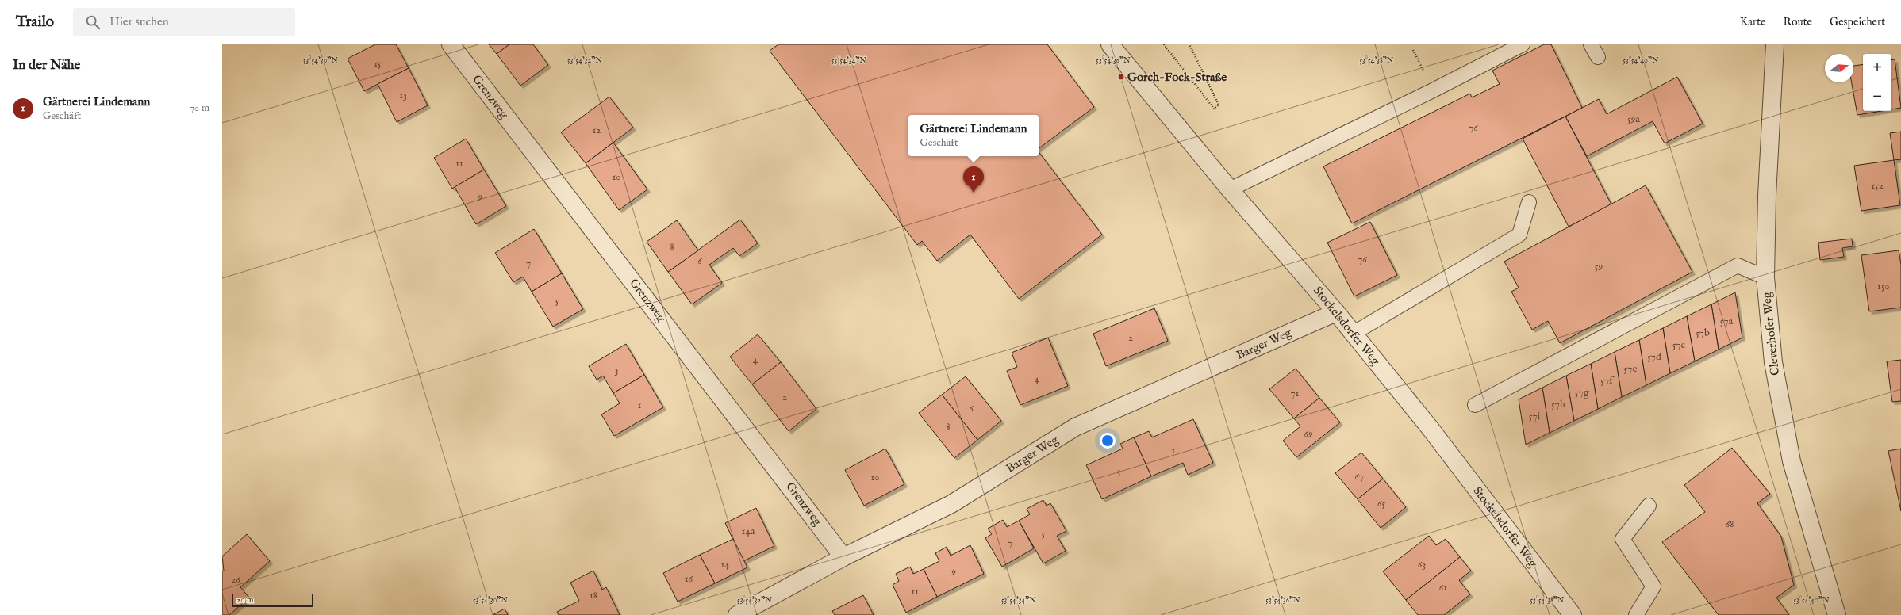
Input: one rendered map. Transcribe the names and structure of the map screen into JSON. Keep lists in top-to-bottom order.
{
  "streets": {
    "street": [
      "Grenzweg",
      "Stockelsdorfer Weg",
      "Cleverhofer Weg",
      "Barger Weg"
    ]
  },
  "crossings": [
    ["Grenzweg", "Barger Weg"],
    ["Stockelsdorfer Weg", "Barger Weg"]
  ],
  "places": {
    "transit": ["Gorch-Fock-Straße"]
  },
  "house_numbers": [
    "15",
    "13",
    "59a",
    "76",
    "12",
    "11",
    "10",
    "152",
    "9",
    "8",
    "76",
    "6",
    "7",
    "59",
    "150",
    "5",
    "57a",
    "57b",
    "2",
    "57c",
    "57d",
    "4",
    "57e",
    "3",
    "4",
    "57f",
    "57g",
    "71",
    "2",
    "57h",
    "1",
    "6",
    "57i",
    "8",
    "69",
    "1",
    "3",
    "67",
    "10",
    "65",
    "68",
    "14a",
    "5",
    "7",
    "14",
    "63",
    "9",
    "16",
    "26",
    "61",
    "11",
    "18"
  ],
  "scale_bar": "20 m",
  "north": "right",
  "page": {
    "header": "Trailo",
    "search": "Hier suchen",
    "nav": ["Karte", "Route", "Gespeichert"],
    "heading": "In der Nähe",
    "map_buttons": ["+", "−"],
    "list": [
      {
        "mark": "1",
        "name": "Gärtnerei Lindemann",
        "note": "Geschäft",
        "value": "70 m"
      }
    ],
    "popup": ["Gärtnerei Lindemann", "Geschäft"],
    "pins": "1",
    "scale": "20 m"
  },
  "coordinates": [
    "53°54'30\"N",
    "53°54'32\"N",
    "53°54'34\"N",
    "53°54'36\"N",
    "53°54'38\"N",
    "53°54'40\"N"
  ]
}
